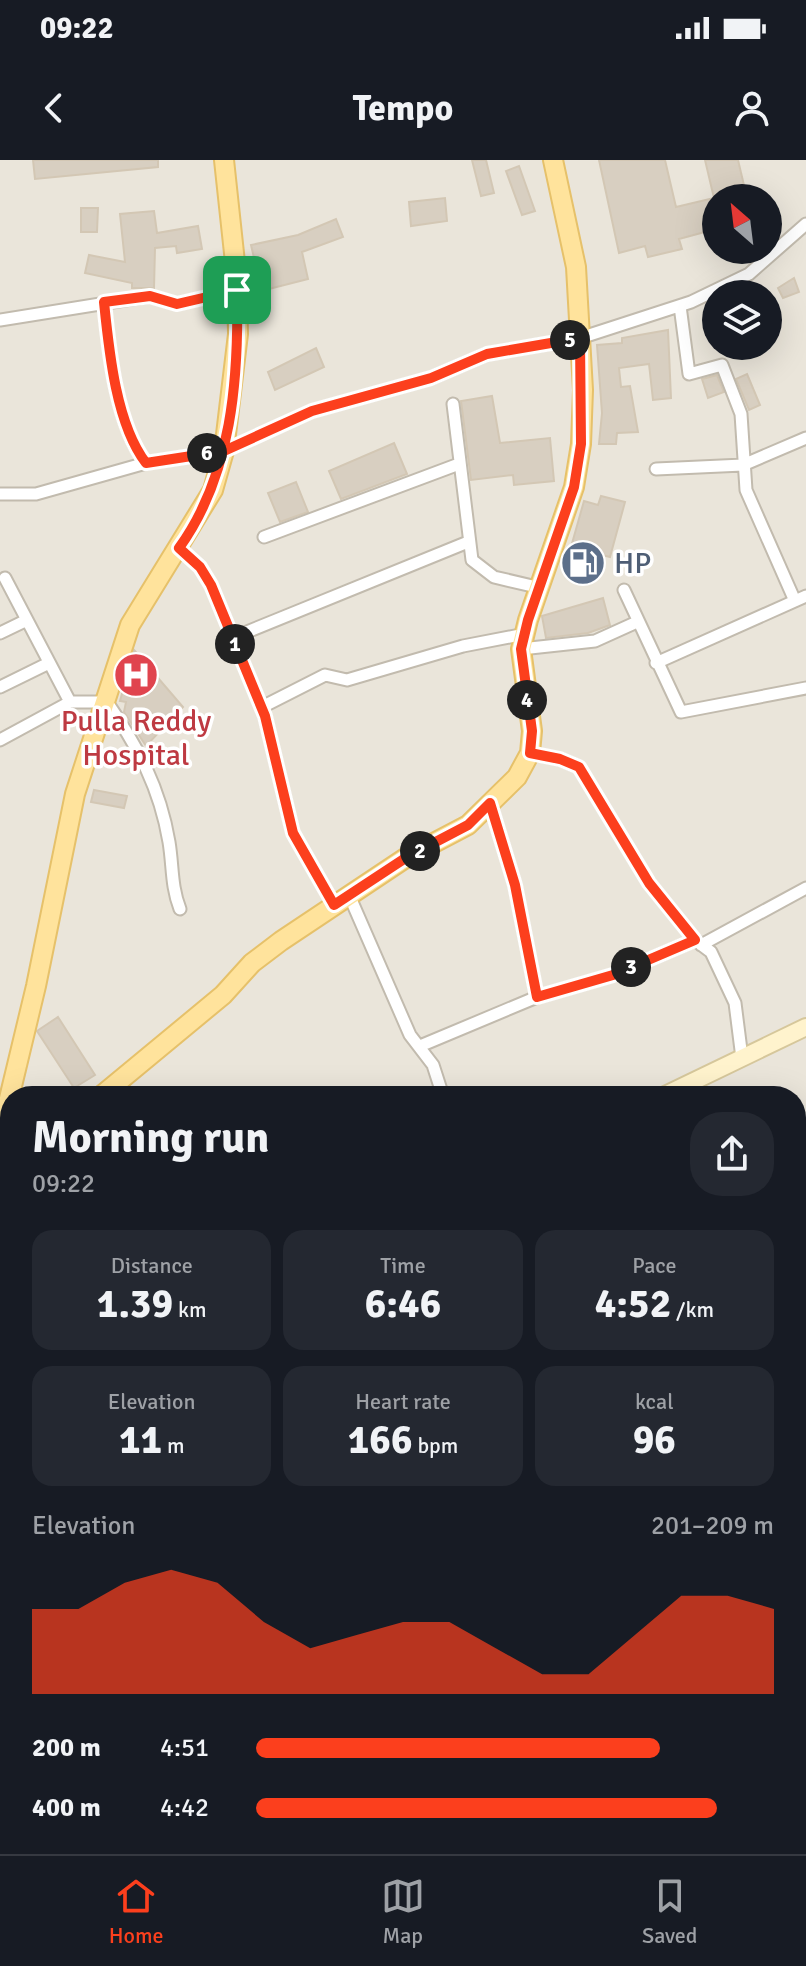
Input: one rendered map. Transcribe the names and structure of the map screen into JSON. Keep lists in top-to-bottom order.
{
  "places": {
    "fuel station": ["HP"],
    "hospital": ["Pulla Reddy Hospital"]
  },
  "north": "top left",
  "page": {
    "status": "09:22",
    "header": "Tempo",
    "pins": [
      "5",
      "6",
      "1",
      "4",
      "2",
      "3"
    ],
    "heading": ["Morning run", "09:22"],
    "stats": [
      ["Distance", "1.39 km"],
      ["Time", "6:46"],
      ["Pace", "4:52 /km"],
      ["Elevation", "11 m"],
      ["Heart rate", "166 bpm"],
      ["kcal", "96"]
    ],
    "chart": ["Elevation", "201–209 m"],
    "list": [
      {
        "name": "200 m",
        "note": "4:51"
      },
      {
        "name": "400 m",
        "note": "4:42"
      }
    ],
    "tabs": ["Home", "Map", "Saved"]
  }
}
